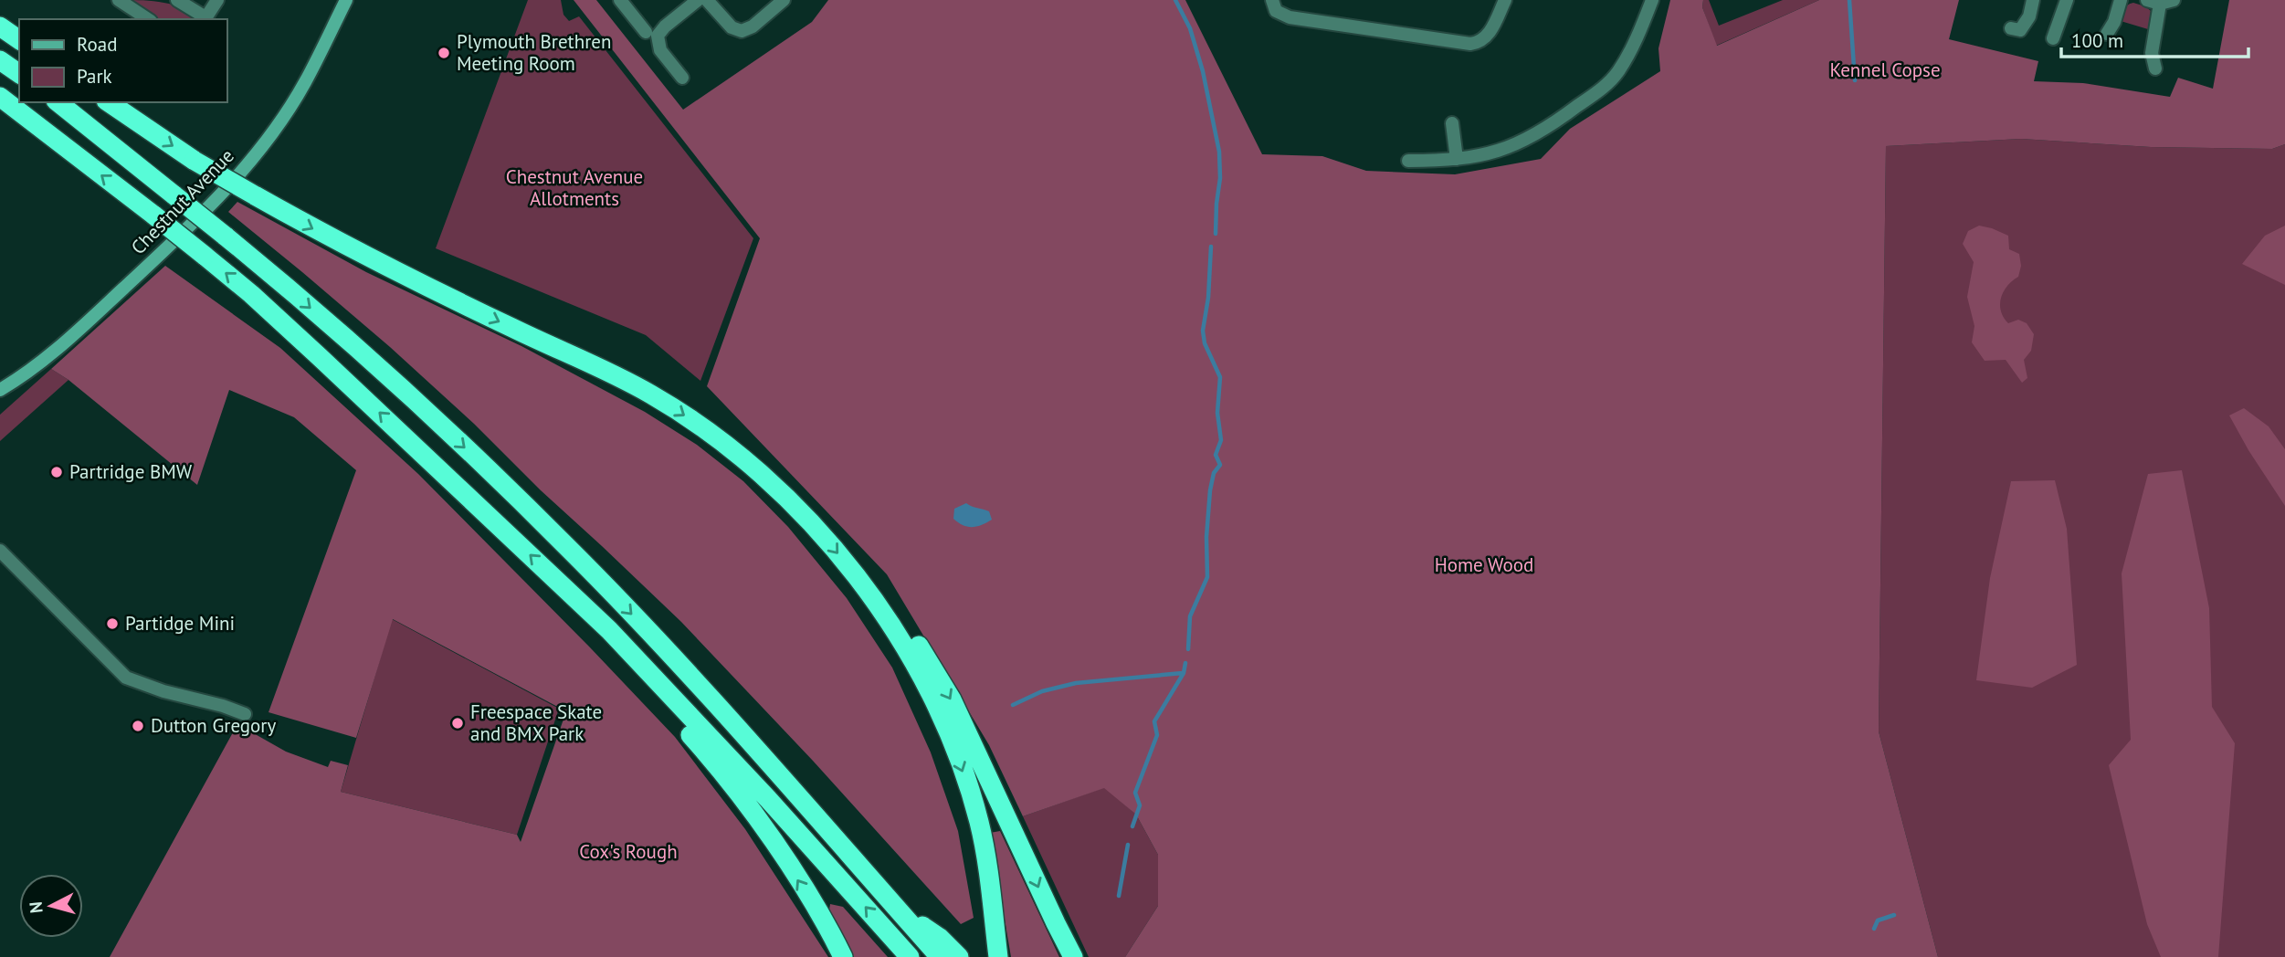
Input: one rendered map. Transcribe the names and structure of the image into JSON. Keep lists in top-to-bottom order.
{
  "streets": {
    "street": ["Chestnut Avenue"]
  },
  "parks": [
    "Kennel Copse",
    "Chestnut Avenue Allotments",
    "Home Wood",
    "Cox's Rough"
  ],
  "places": [
    "Plymouth Brethren Meeting Room",
    "Partridge BMW",
    "Partidge Mini",
    "Freespace Skate and BMX Park",
    "Dutton Gregory"
  ],
  "legend": ["Road", "Park"],
  "scale_bar": "100 m",
  "north": "left"
}
